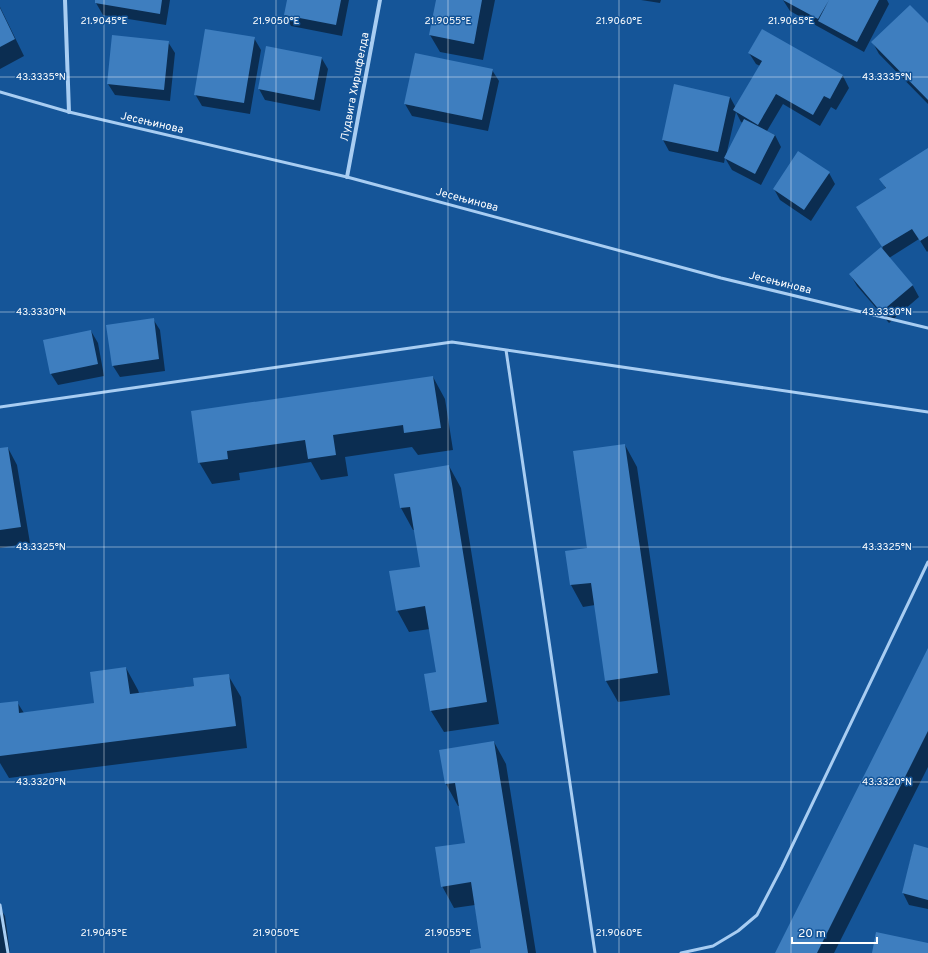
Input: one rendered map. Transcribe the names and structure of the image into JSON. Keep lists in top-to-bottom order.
{
  "streets": {
    "street": ["Лудвига Хиршфелда"],
    "lane": ["Јесењинова"]
  },
  "crossings": [
    ["Лудвига Хиршфелда", "Јесењинова"]
  ],
  "scale_bar": "20 m",
  "coordinates": [
    "21.9045°E",
    "21.9050°E",
    "21.9055°E",
    "21.9060°E",
    "21.9065°E",
    "43.3335°N",
    "43.3330°N",
    "43.3325°N",
    "43.3320°N"
  ]
}
